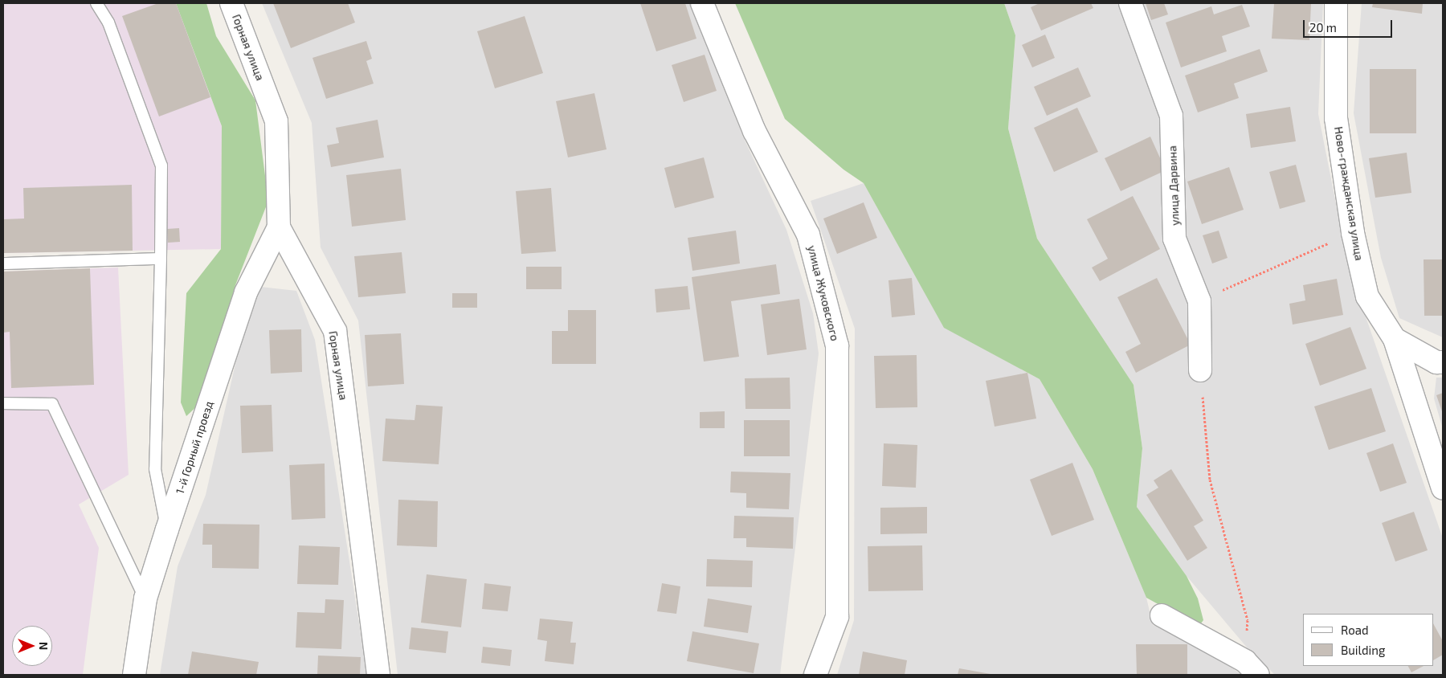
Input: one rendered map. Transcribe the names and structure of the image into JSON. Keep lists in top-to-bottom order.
{
  "streets": {
    "street": [
      "Горная улица",
      "улица Дарвина",
      "Ново-гражданская улица",
      "улица Жуковского",
      "1-й Горный проезд"
    ]
  },
  "crossings": [
    ["Горная улица", "1-й Горный проезд"]
  ],
  "legend": ["Road", "Building"],
  "scale_bar": "20 m",
  "north": "right"
}
